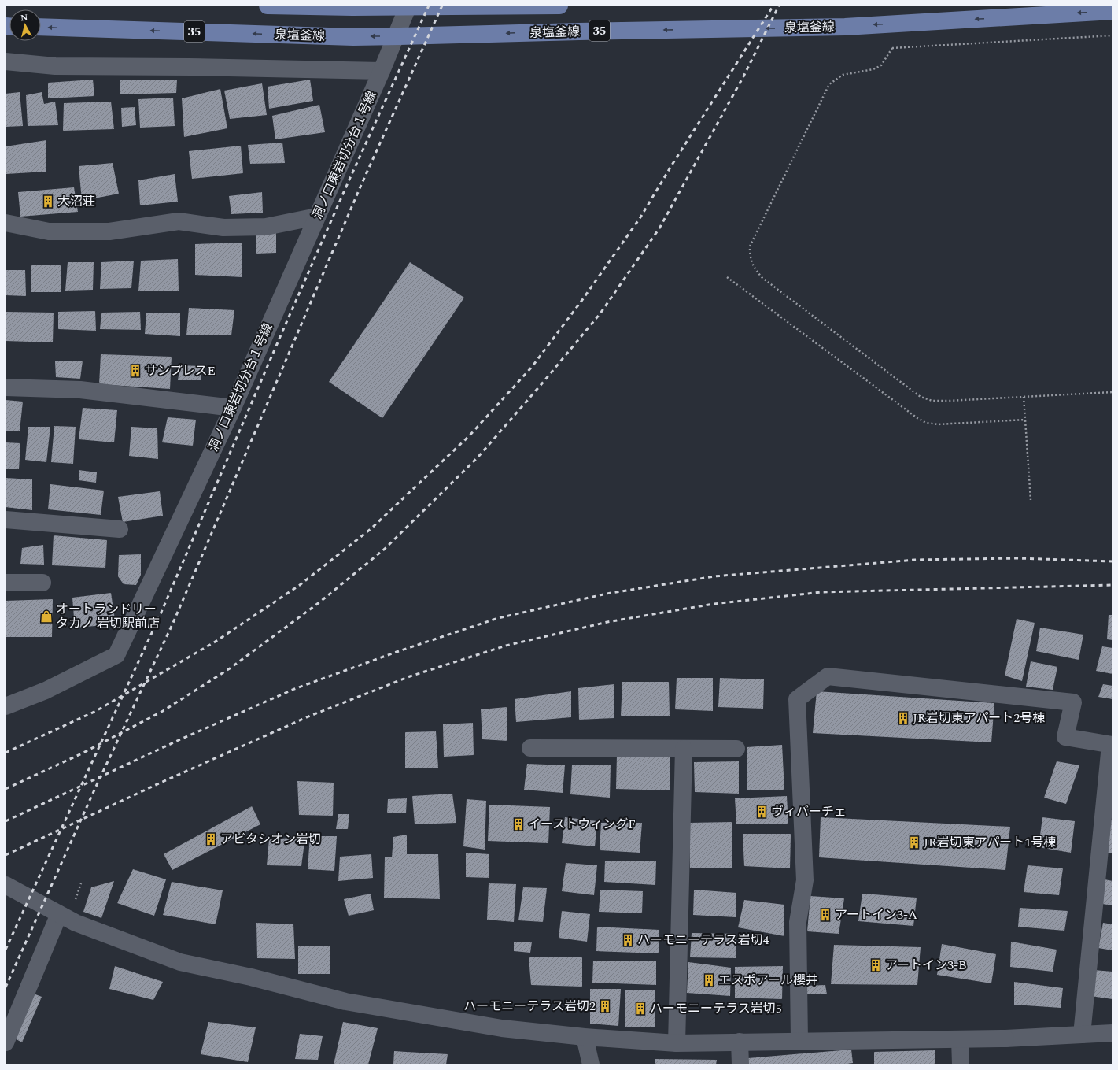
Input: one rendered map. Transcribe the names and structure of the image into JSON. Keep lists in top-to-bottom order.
{
  "streets": {
    "main road": ["泉塩釜線", "35"],
    "street": ["洞ノ口東岩切分台１号線"]
  },
  "one_way": ["泉塩釜線"],
  "places": {
    "building": [
      "大沼荘",
      "サンプレスE",
      "JR岩切東アパート2号棟",
      "ヴィバーチェ",
      "イーストウィングF",
      "アビタシオン岩切",
      "JR岩切東アパート1号棟",
      "アートイン3-A",
      "ハーモニーテラス岩切4",
      "アートイン3-B",
      "エスポアール櫻井",
      "ハーモニーテラス岩切2",
      "ハーモニーテラス岩切5"
    ],
    "shop": ["オートランドリー タカノ 岩切駅前店"]
  },
  "north": "top"
}
